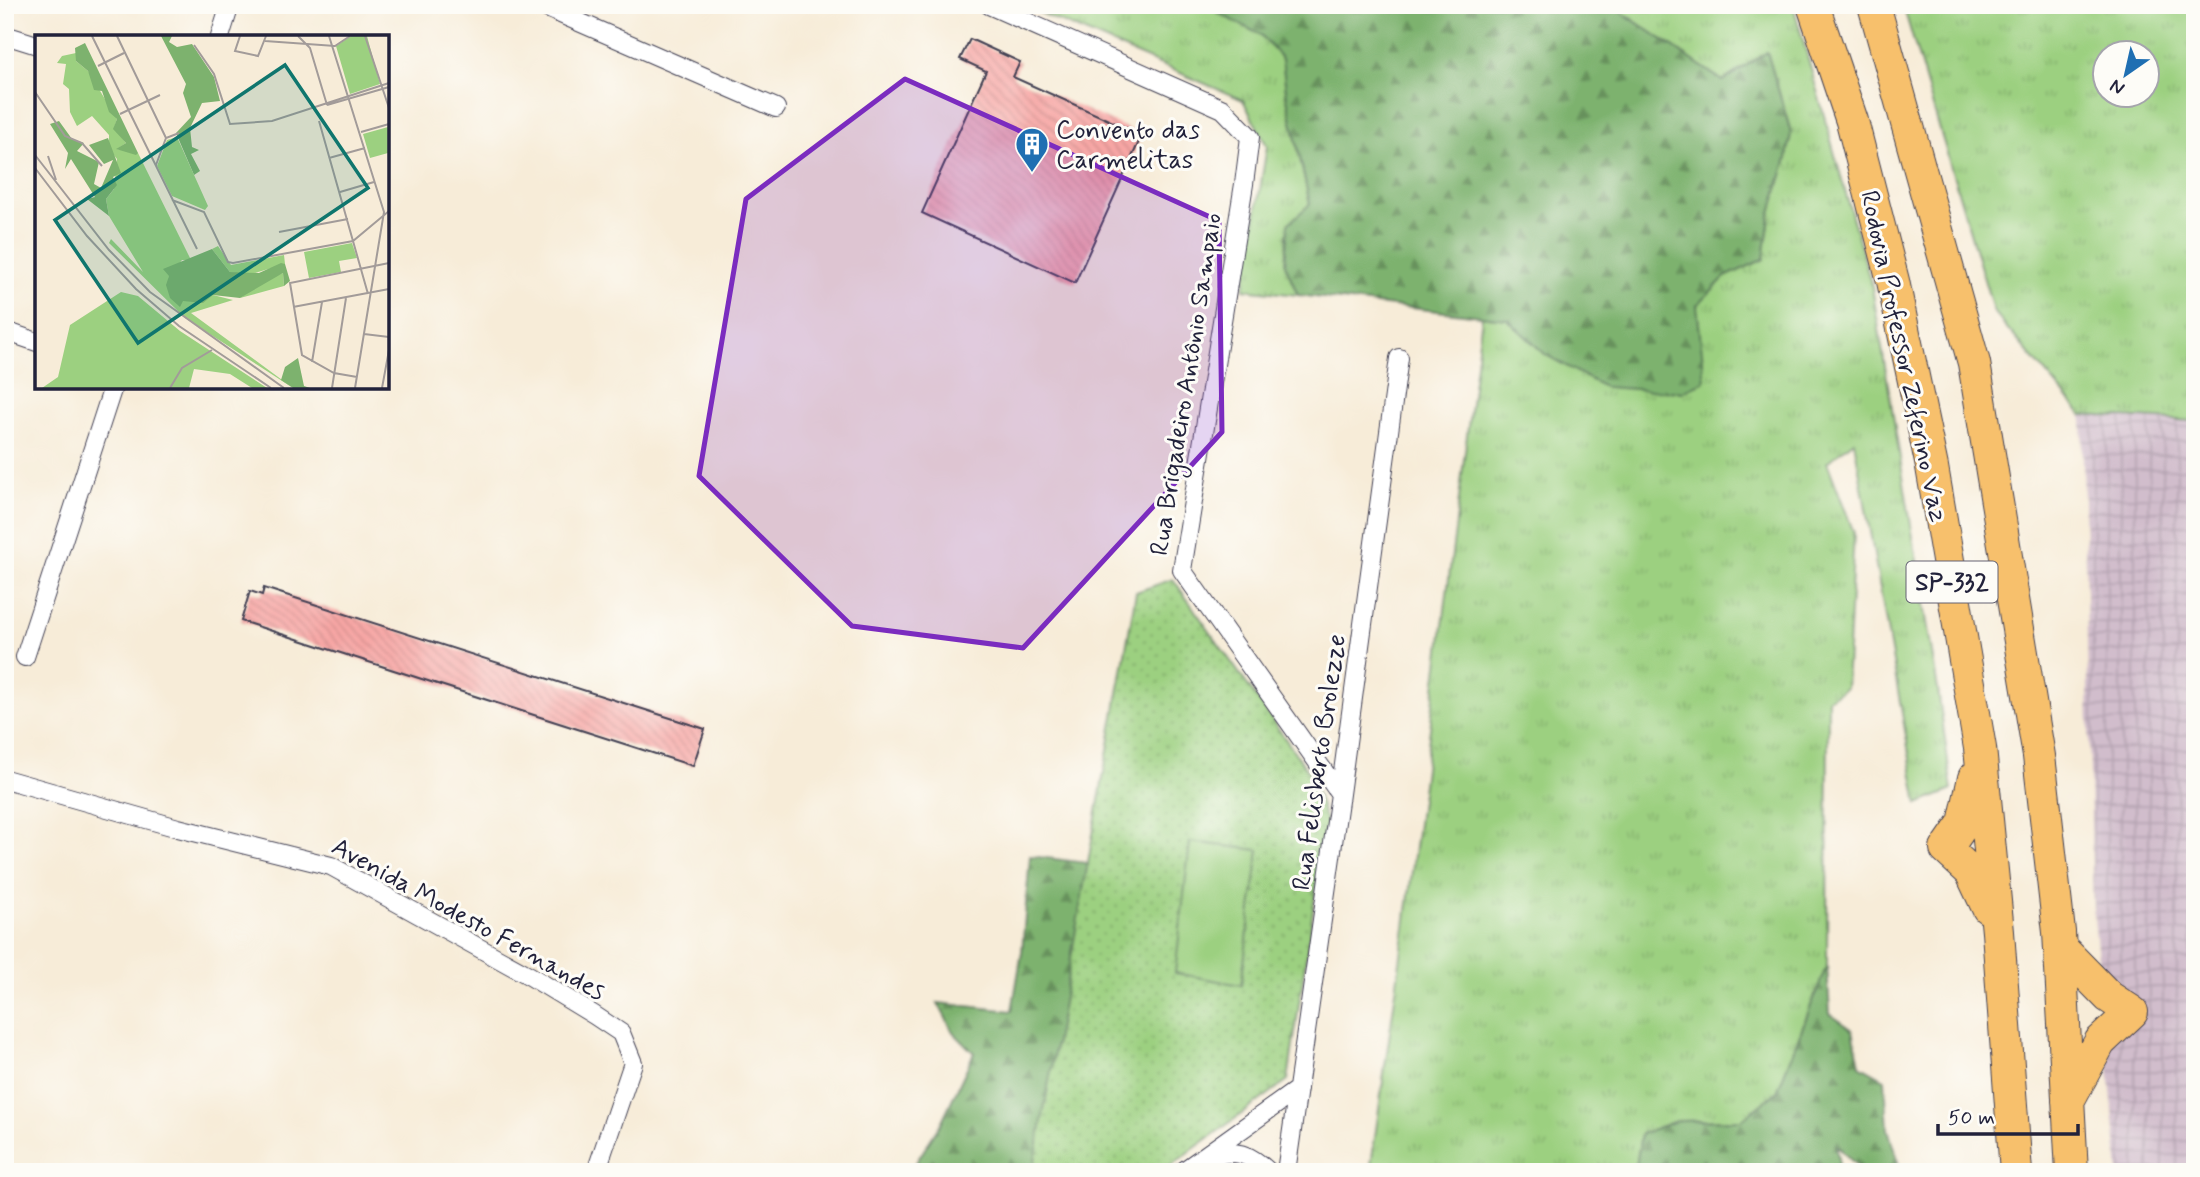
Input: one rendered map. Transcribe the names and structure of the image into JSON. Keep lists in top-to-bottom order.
{
  "streets": {
    "highway": ["Rodovia Professor Zeferino Vaz", "SP-332"],
    "street": ["Rua Brigadeiro Antônio Sampaio", "Rua Felisberto Brolezze", "Avenida Modesto Fernandes"]
  },
  "crossings": [
    ["Rua Brigadeiro Antônio Sampaio", "Rua Felisberto Brolezze"]
  ],
  "places": {
    "building": ["Convento das Carmelitas"]
  },
  "scale_bar": "50 m",
  "north": "bottom left"
}
